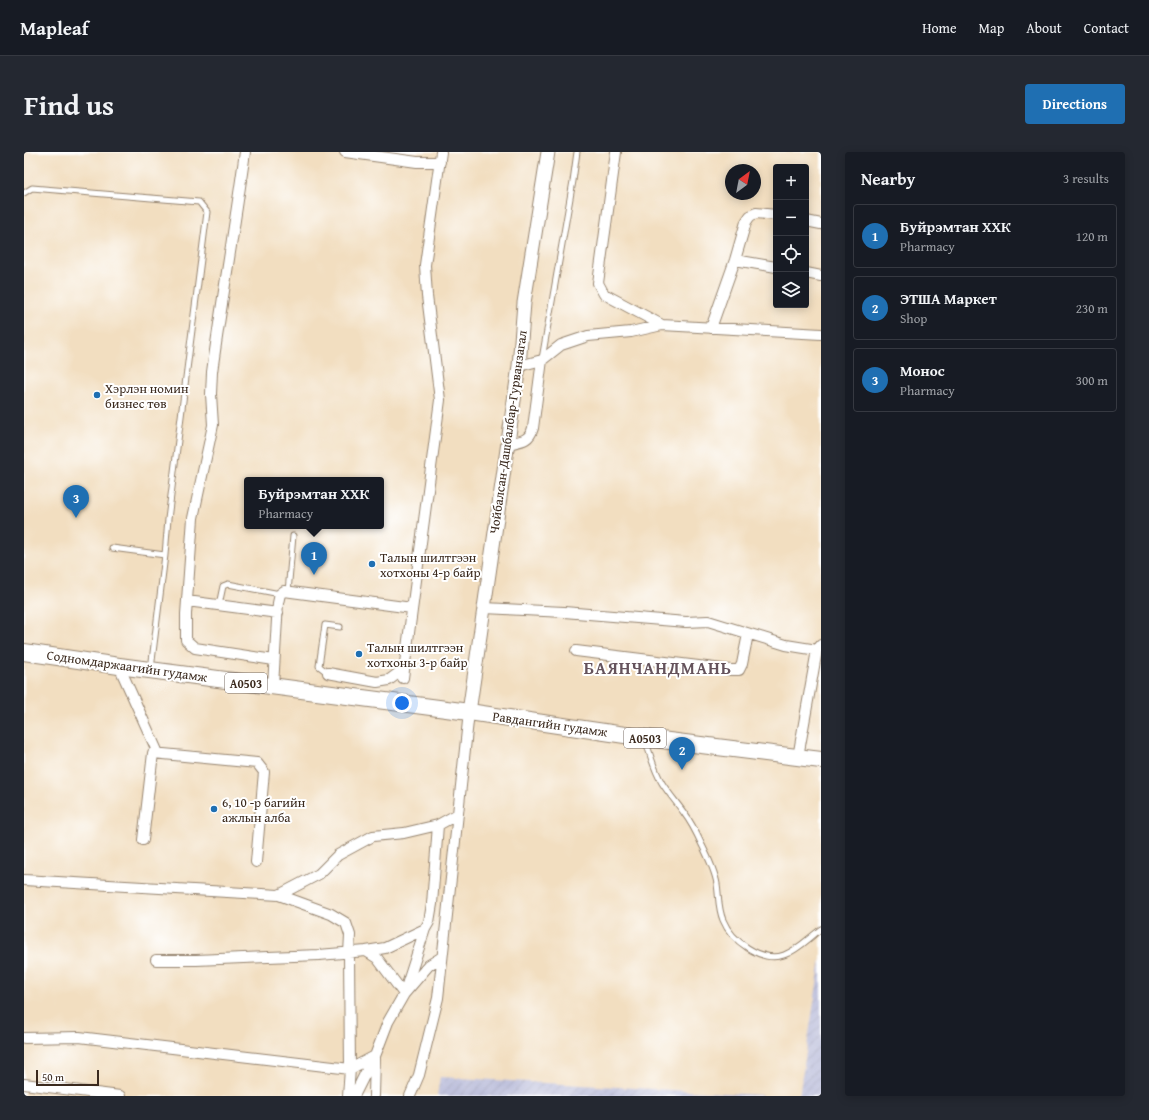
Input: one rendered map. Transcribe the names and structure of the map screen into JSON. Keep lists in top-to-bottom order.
{
  "streets": {
    "main road": ["Содномдаржаагийн гудамж", "A0503", "Равдангийн гудамж"],
    "street": ["Чойбалсан-Дашбалбар-Гурванзагал"]
  },
  "crossings": [
    ["Чойбалсан-Дашбалбар-Гурванзагал", "Содномдаржаагийн гудамж"],
    ["Чойбалсан-Дашбалбар-Гурванзагал", "Равдангийн гудамж"],
    ["Содномдаржаагийн гудамж", "Равдангийн гудамж"]
  ],
  "districts": ["БАЯНЧАНДМАНЬ"],
  "places": [
    "Хэрлэн номин бизнес төв",
    "Талын шилтгээн хотхоны 4-р байр",
    "Талын шилтгээн хотхоны 3-р байр",
    "6, 10 -р багийн ажлын алба"
  ],
  "scale_bar": "50 m",
  "north": "top right",
  "page": {
    "header": "Mapleaf",
    "nav": [
      "Home",
      "Map",
      "About",
      "Contact"
    ],
    "title": "Find us",
    "buttons": "Directions",
    "heading": ["Nearby", "3 results"],
    "map_buttons": ["+", "−"],
    "list": [
      {
        "mark": "1",
        "name": "Буйрэмтан ХХК",
        "note": "Pharmacy",
        "value": "120 m"
      },
      {
        "mark": "2",
        "name": "ЭТША Маркет",
        "note": "Shop",
        "value": "230 m"
      },
      {
        "mark": "3",
        "name": "Монос",
        "note": "Pharmacy",
        "value": "300 m"
      }
    ],
    "popup": ["Буйрэмтан ХХК", "Pharmacy"],
    "pins": ["3", "1", "2"],
    "scale": "50 m"
  }
}
